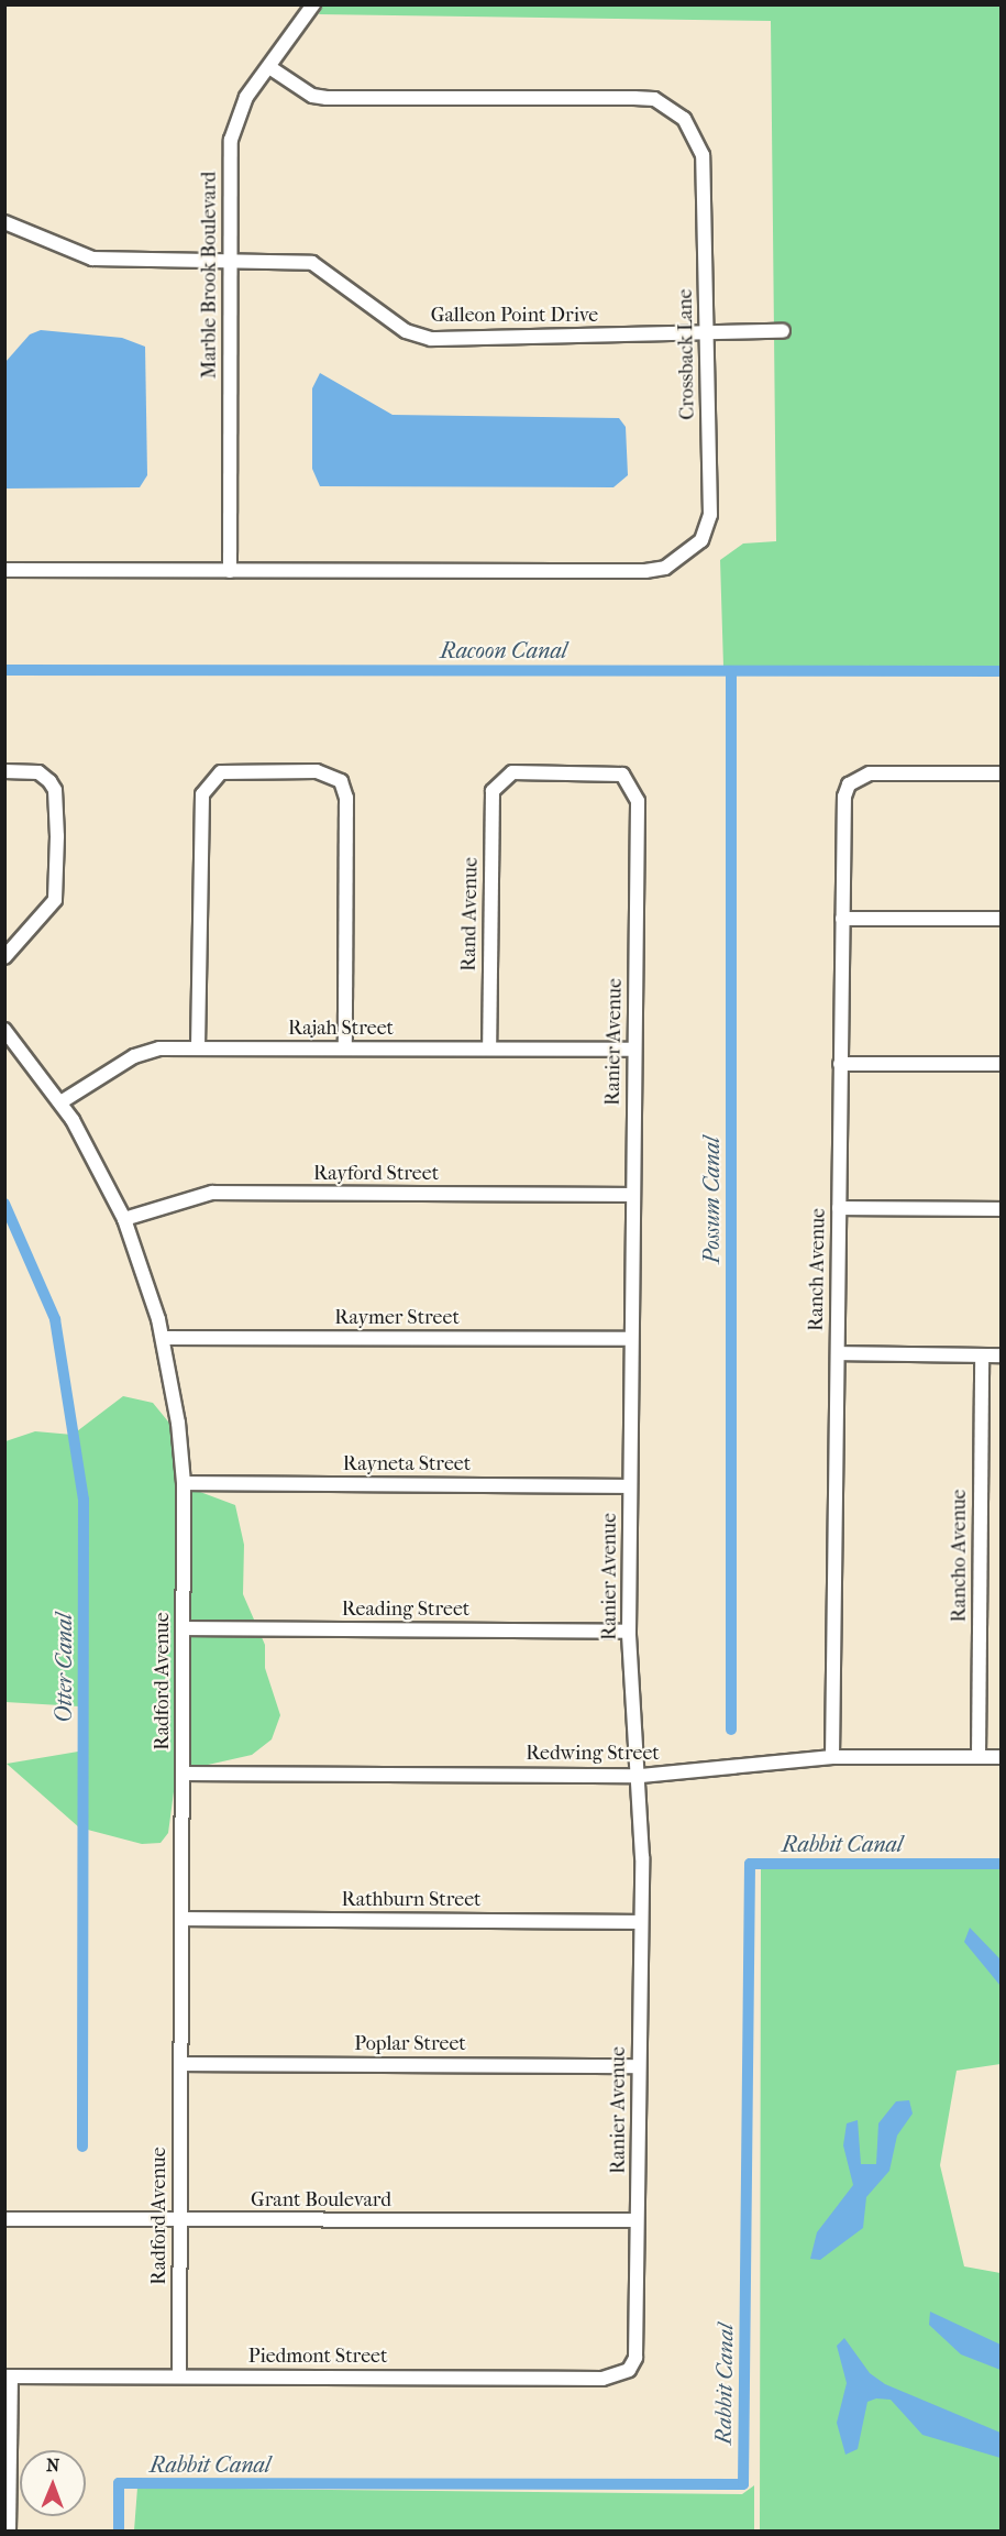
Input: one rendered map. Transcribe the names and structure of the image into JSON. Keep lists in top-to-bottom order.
{
  "streets": {
    "street": [
      "Marble Brook Boulevard",
      "Galleon Point Drive",
      "Crossback Lane",
      "Rand Avenue",
      "Rajah Street",
      "Ranier Avenue",
      "Rayford Street",
      "Ranch Avenue",
      "Raymer Street",
      "Rayneta Street",
      "Rancho Avenue",
      "Reading Street",
      "Radford Avenue",
      "Redwing Street",
      "Rathburn Street",
      "Poplar Street",
      "Grant Boulevard",
      "Piedmont Street"
    ]
  },
  "crossings": [
    ["Marble Brook Boulevard", "Galleon Point Drive"],
    ["Marble Brook Boulevard", "Crossback Lane"],
    ["Galleon Point Drive", "Crossback Lane"],
    ["Rand Avenue", "Rajah Street"],
    ["Rand Avenue", "Ranier Avenue"],
    ["Rajah Street", "Ranier Avenue"],
    ["Rajah Street", "Radford Avenue"],
    ["Ranier Avenue", "Rayford Street"],
    ["Ranier Avenue", "Raymer Street"],
    ["Ranier Avenue", "Rayneta Street"],
    ["Ranier Avenue", "Reading Street"],
    ["Ranier Avenue", "Redwing Street"],
    ["Ranier Avenue", "Rathburn Street"],
    ["Ranier Avenue", "Poplar Street"],
    ["Ranier Avenue", "Grant Boulevard"],
    ["Ranier Avenue", "Piedmont Street"],
    ["Rayford Street", "Radford Avenue"],
    ["Ranch Avenue", "Redwing Street"],
    ["Raymer Street", "Radford Avenue"],
    ["Rayneta Street", "Radford Avenue"],
    ["Rancho Avenue", "Redwing Street"],
    ["Reading Street", "Radford Avenue"],
    ["Radford Avenue", "Redwing Street"],
    ["Radford Avenue", "Rathburn Street"],
    ["Radford Avenue", "Poplar Street"],
    ["Radford Avenue", "Grant Boulevard"],
    ["Radford Avenue", "Piedmont Street"]
  ],
  "water": [
    "Racoon Canal",
    "Possum Canal",
    "Otter Canal",
    "Rabbit Canal"
  ],
  "north": "top"
}
